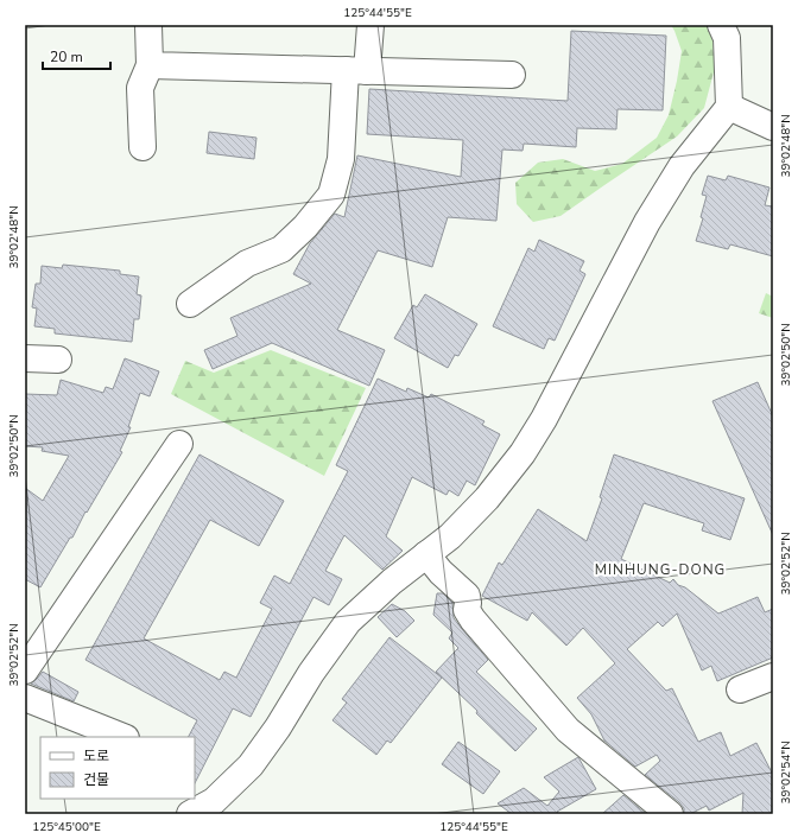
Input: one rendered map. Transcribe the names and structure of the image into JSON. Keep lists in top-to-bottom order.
{
  "districts": ["MINHUNG-DONG"],
  "legend": ["도로", "건물"],
  "scale_bar": "20 m",
  "coordinates": [
    "125°44'55\"E",
    "39°02'48\"N",
    "39°02'50\"N",
    "39°02'52\"N",
    "39°02'54\"N",
    "125°45'00\"E"
  ]
}
